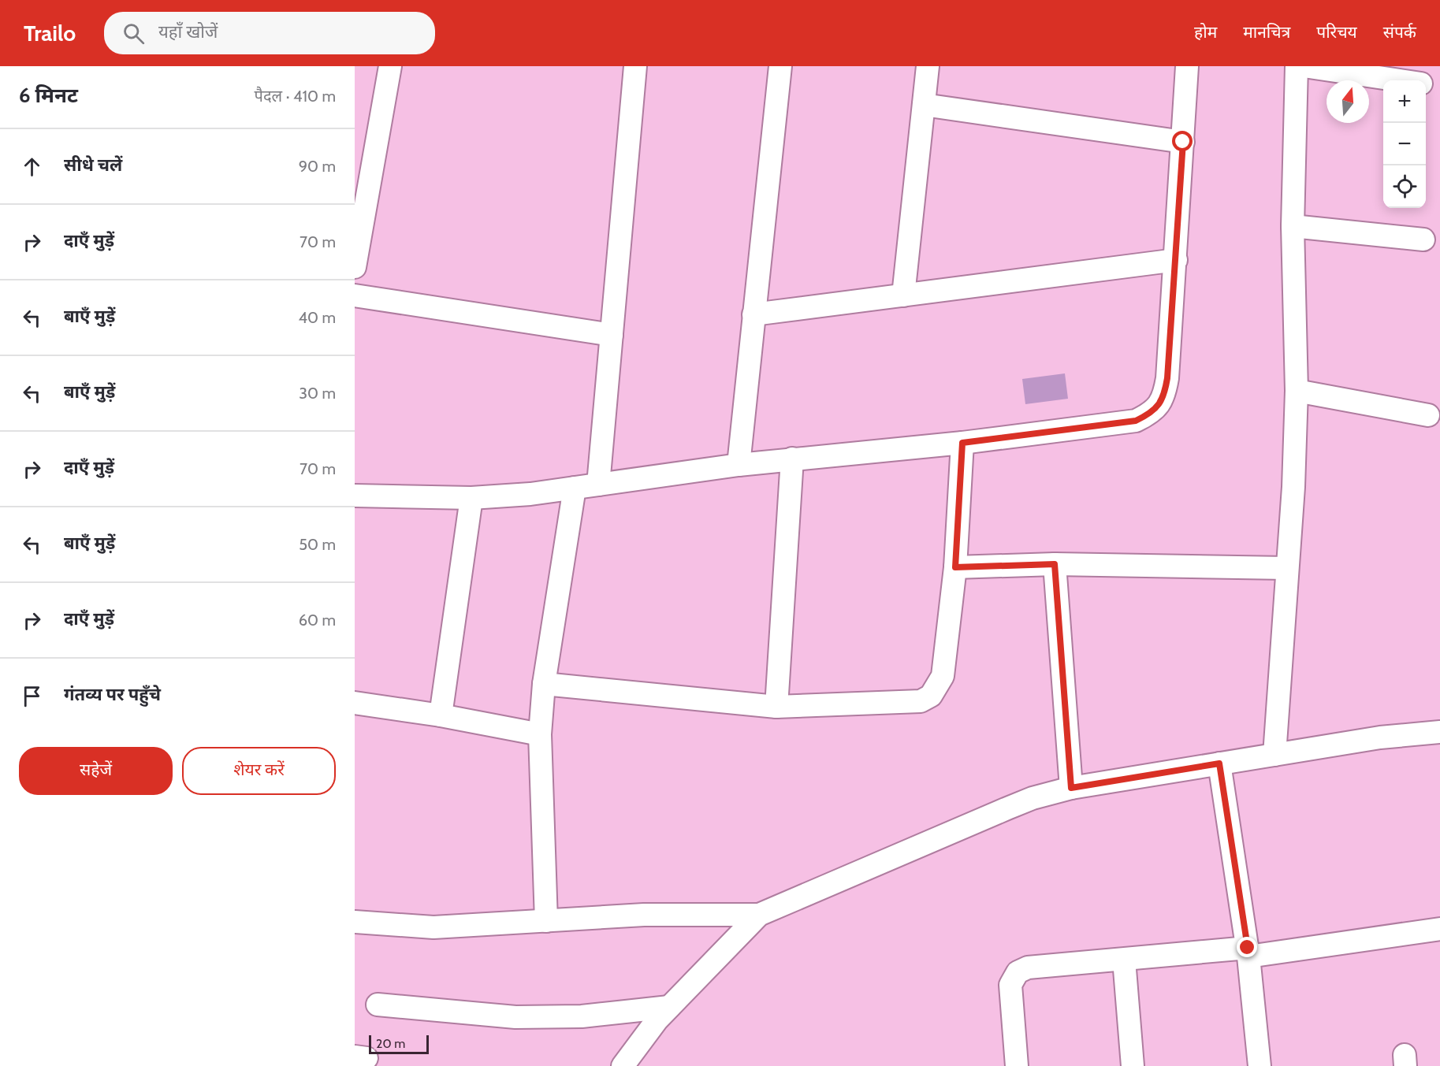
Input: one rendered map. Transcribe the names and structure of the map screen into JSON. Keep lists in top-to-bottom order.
{
  "scale_bar": "20 m",
  "north": "top",
  "page": {
    "header": "Trailo",
    "search": "यहाँ खोजें",
    "nav": [
      "होम",
      "मानचित्र",
      "परिचय",
      "संपर्क"
    ],
    "heading": ["6 मिनट", "पैदल · 410 m"],
    "map_buttons": ["+", "−"],
    "list": [
      ["सीधे चलें", "90 m"],
      ["दाएँ मुड़ें", "70 m"],
      ["बाएँ मुड़ें", "40 m"],
      ["बाएँ मुड़ें", "30 m"],
      ["दाएँ मुड़ें", "70 m"],
      ["बाएँ मुड़ें", "50 m"],
      ["दाएँ मुड़ें", "60 m"],
      "गंतव्य पर पहुँचे"
    ],
    "buttons": ["सहेजें", "शेयर करें"],
    "scale": "20 m"
  }
}
